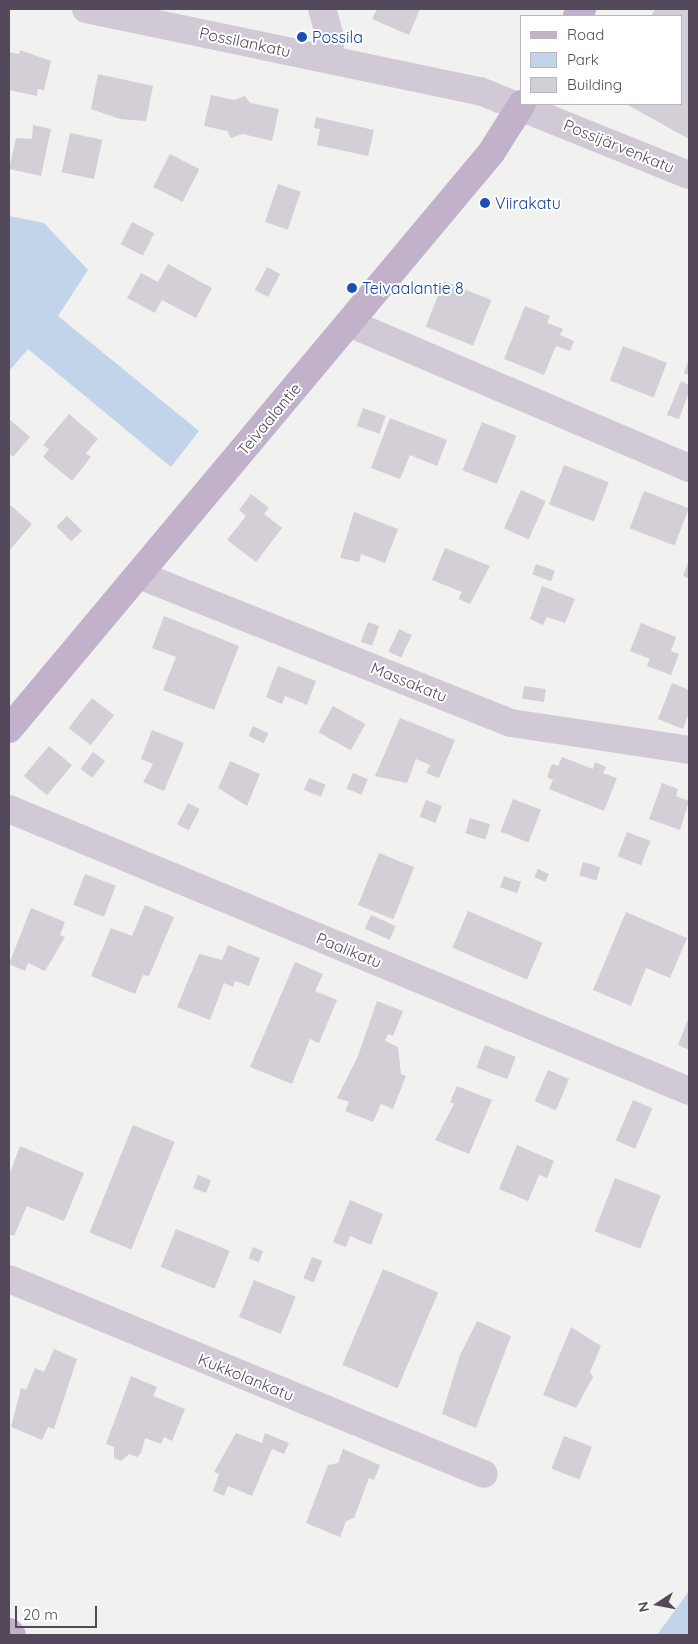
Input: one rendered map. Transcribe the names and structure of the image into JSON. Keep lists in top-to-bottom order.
{
  "streets": {
    "main road": ["Teivaalantie"],
    "street": [
      "Possilankatu",
      "Possijärvenkatu",
      "Massakatu",
      "Paalikatu",
      "Kukkolankatu"
    ]
  },
  "crossings": [
    ["Possijärvenkatu", "Teivaalantie"],
    ["Teivaalantie", "Massakatu"]
  ],
  "places": ["Possila", "Viirakatu", "Teivaalantie 8"],
  "legend": ["Road", "Park", "Building"],
  "scale_bar": "20 m",
  "north": "left"
}
